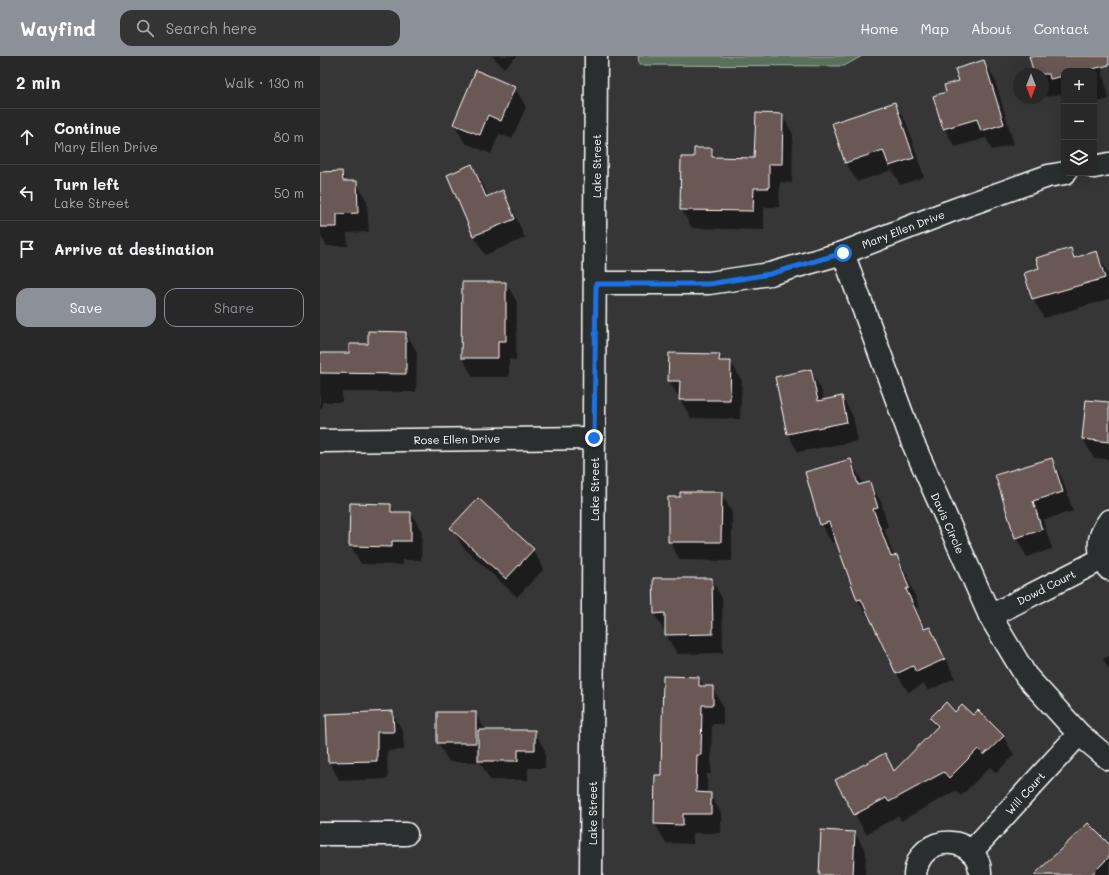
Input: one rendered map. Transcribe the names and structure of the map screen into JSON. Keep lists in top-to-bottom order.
{
  "streets": {
    "street": [
      "Lake Street",
      "Mary Ellen Drive",
      "Rose Ellen Drive",
      "Davis Circle",
      "Dowd Court",
      "Will Court"
    ]
  },
  "crossings": [
    ["Lake Street", "Mary Ellen Drive"],
    ["Lake Street", "Rose Ellen Drive"],
    ["Mary Ellen Drive", "Davis Circle"],
    ["Davis Circle", "Dowd Court"],
    ["Davis Circle", "Will Court"]
  ],
  "north": "bottom",
  "page": {
    "header": "Wayfind",
    "search": "Search here",
    "nav": [
      "Home",
      "Map",
      "About",
      "Contact"
    ],
    "heading": ["2 min", "Walk · 130 m"],
    "map_buttons": ["+", "−"],
    "list": [
      ["Continue", "Mary Ellen Drive", "80 m"],
      ["Turn left", "Lake Street", "50 m"],
      "Arrive at destination"
    ],
    "buttons": ["Save", "Share"]
  }
}
